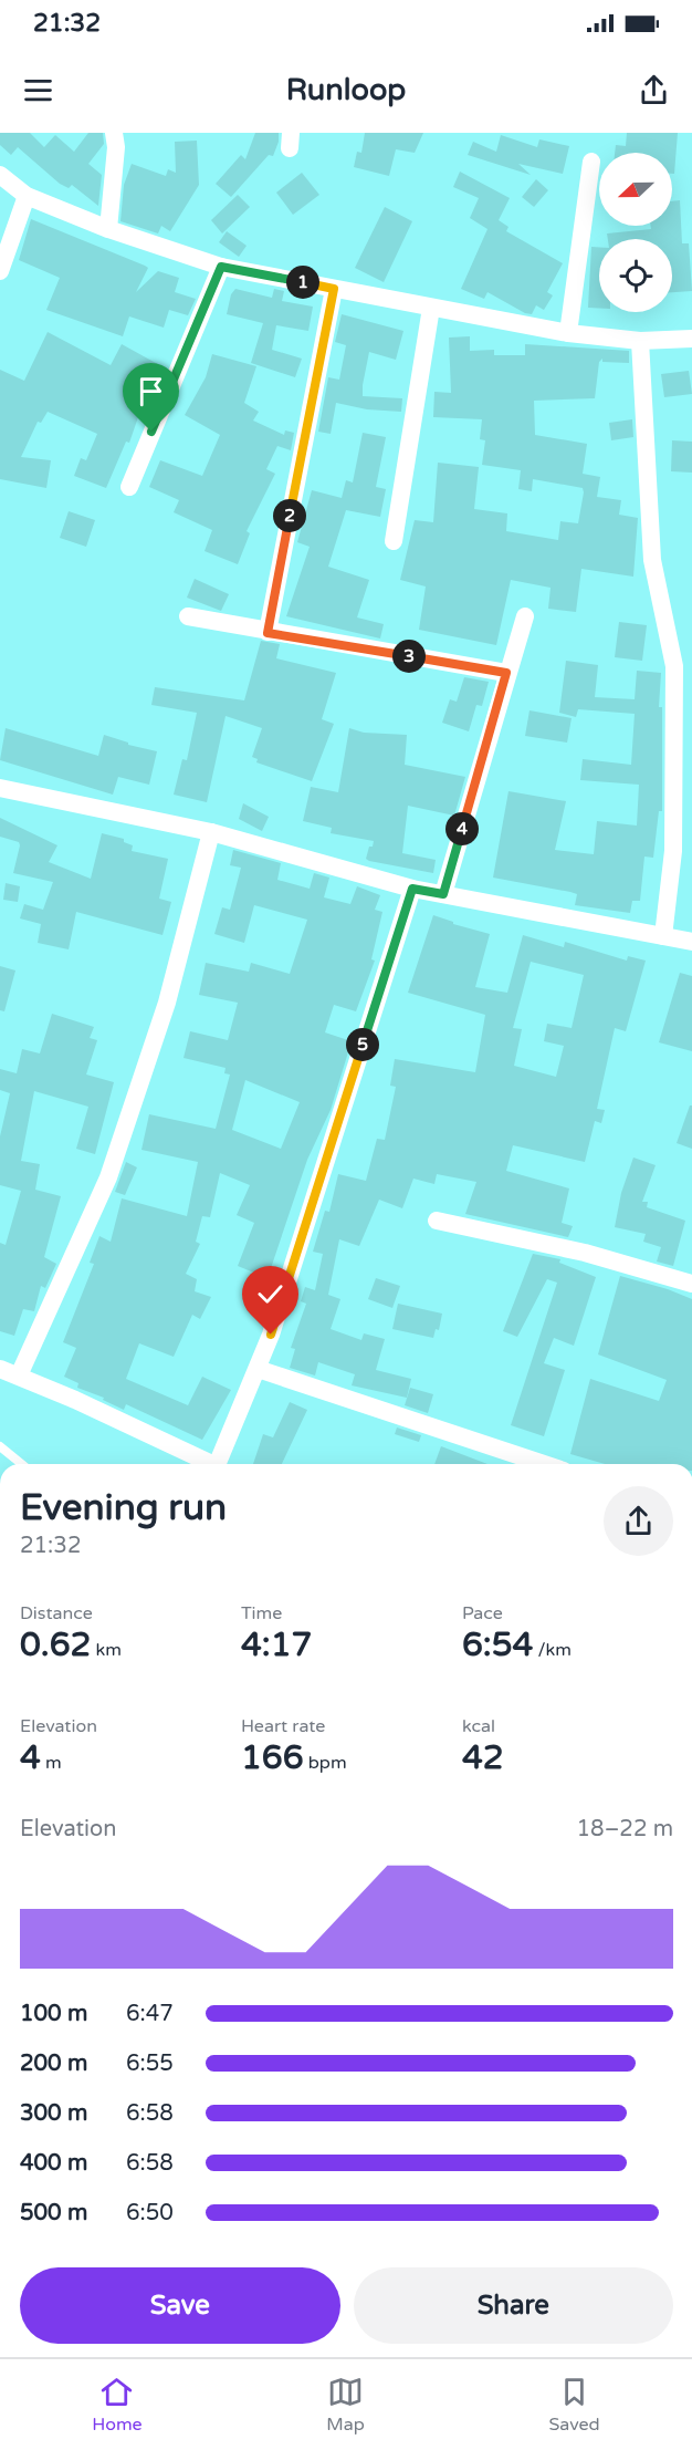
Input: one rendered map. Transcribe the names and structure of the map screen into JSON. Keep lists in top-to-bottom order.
{
  "north": "left",
  "page": {
    "status": "21:32",
    "header": "Runloop",
    "pins": [
      "1",
      "2",
      "3",
      "4",
      "5"
    ],
    "heading": ["Evening run", "21:32"],
    "stats": [
      ["Distance", "0.62 km"],
      ["Time", "4:17"],
      ["Pace", "6:54 /km"],
      ["Elevation", "4 m"],
      ["Heart rate", "166 bpm"],
      ["kcal", "42"]
    ],
    "chart": ["Elevation", "18–22 m"],
    "list": [
      {
        "name": "100 m",
        "note": "6:47"
      },
      {
        "name": "200 m",
        "note": "6:55"
      },
      {
        "name": "300 m",
        "note": "6:58"
      },
      {
        "name": "400 m",
        "note": "6:58"
      },
      {
        "name": "500 m",
        "note": "6:50"
      }
    ],
    "buttons": ["Save", "Share"],
    "tabs": ["Home", "Map", "Saved"]
  }
}
